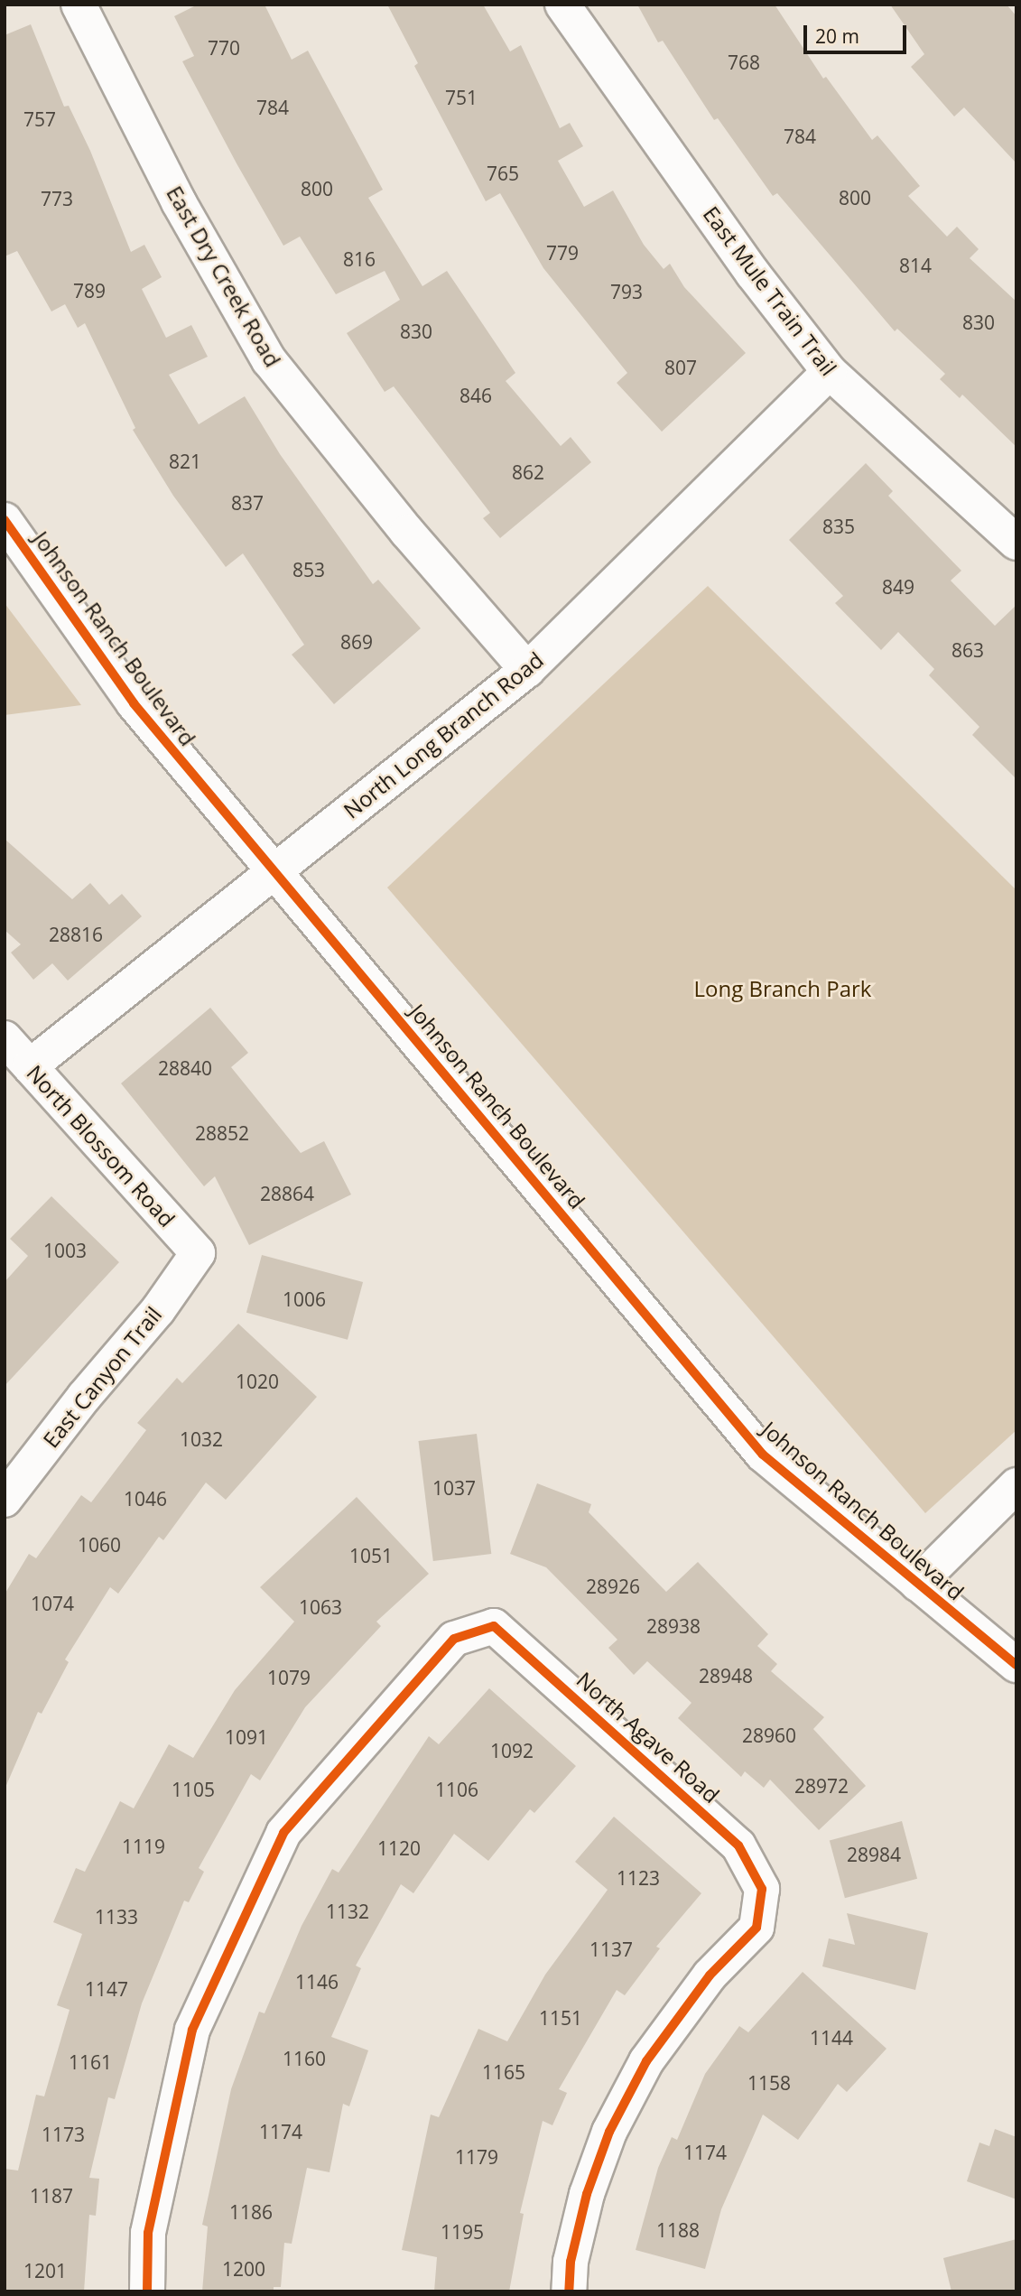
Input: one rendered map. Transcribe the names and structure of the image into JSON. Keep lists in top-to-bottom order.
{
  "streets": {
    "street": [
      "East Dry Creek Road",
      "East Mule Train Trail",
      "Johnson Ranch Boulevard",
      "North Long Branch Road",
      "North Blossom Road",
      "East Canyon Trail",
      "North Agave Road"
    ]
  },
  "crossings": [
    ["East Dry Creek Road", "North Long Branch Road"],
    ["East Mule Train Trail", "North Long Branch Road"],
    ["Johnson Ranch Boulevard", "North Long Branch Road"],
    ["North Long Branch Road", "North Blossom Road"],
    ["North Blossom Road", "East Canyon Trail"]
  ],
  "parks": ["Long Branch Park"],
  "house_numbers": [
    "770",
    "768",
    "751",
    "784",
    "757",
    "784",
    "765",
    "800",
    "800",
    "773",
    "779",
    "816",
    "814",
    "789",
    "793",
    "830",
    "830",
    "807",
    "846",
    "821",
    "862",
    "837",
    "835",
    "853",
    "849",
    "869",
    "863",
    "28816",
    "28840",
    "28852",
    "28864",
    "1003",
    "1006",
    "1020",
    "1032",
    "1037",
    "1046",
    "1060",
    "1051",
    "28926",
    "1074",
    "1063",
    "28938",
    "28948",
    "1079",
    "28960",
    "1091",
    "1092",
    "28972",
    "1105",
    "1106",
    "1119",
    "1120",
    "28984",
    "1123",
    "1132",
    "1133",
    "1137",
    "1146",
    "1147",
    "1151",
    "1144",
    "1160",
    "1161",
    "1165",
    "1158",
    "1174",
    "1173",
    "1174",
    "1179",
    "1187",
    "1186",
    "1188",
    "1195",
    "1200",
    "1201"
  ],
  "scale_bar": "20 m"
}
